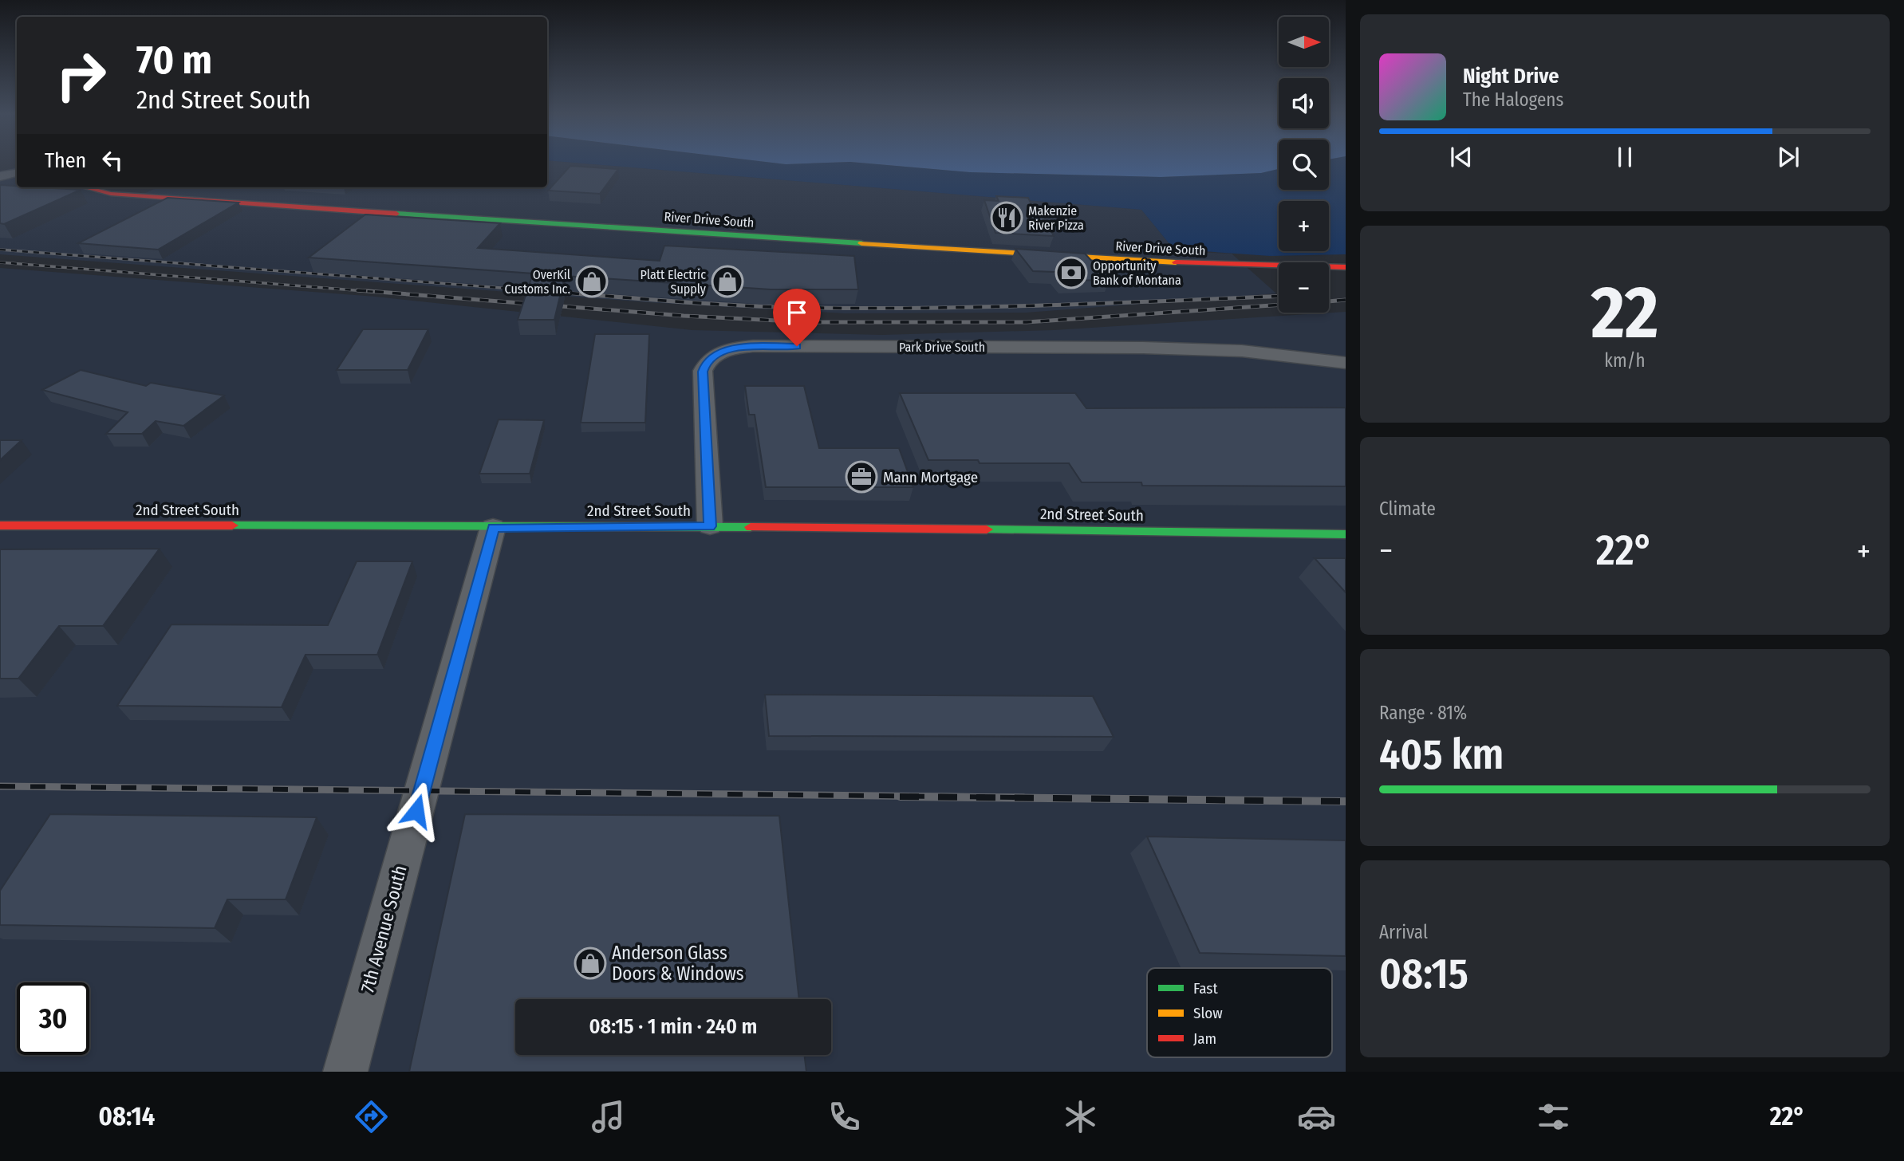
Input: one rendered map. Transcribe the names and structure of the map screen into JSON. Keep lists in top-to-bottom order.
{
  "streets": {
    "main road": ["River Drive South", "2nd Street South"],
    "street": ["Park Drive South", "7th Avenue South"]
  },
  "crossings": [
    ["Park Drive South", "2nd Street South"],
    ["2nd Street South", "7th Avenue South"]
  ],
  "places": {
    "restaurant": ["Makenzie River Pizza"],
    "bank": ["Opportunity Bank of Montana"],
    "shop": ["OverKil Customs Inc.", "Platt Electric Supply", "Anderson Glass Doors & Windows"],
    "office": ["Mann Mortgage"]
  },
  "legend": ["Fast", "Slow", "Jam"],
  "north": "right",
  "page": {
    "map_buttons": ["+", "−"],
    "turn": ["70 m", "2nd Street South"],
    "song": ["Night Drive", "The Halogens"],
    "then": "Then",
    "tile": [
      ["22", "km/h"],
      "Climate",
      ["Range · 81%", "405 km"],
      ["Arrival", "08:15"]
    ],
    "heat": ["−", "22°", "+"],
    "limit": "30",
    "trip": "08:15 · 1 min · 240 m",
    "tabs": ["08:14", "22°"]
  }
}
